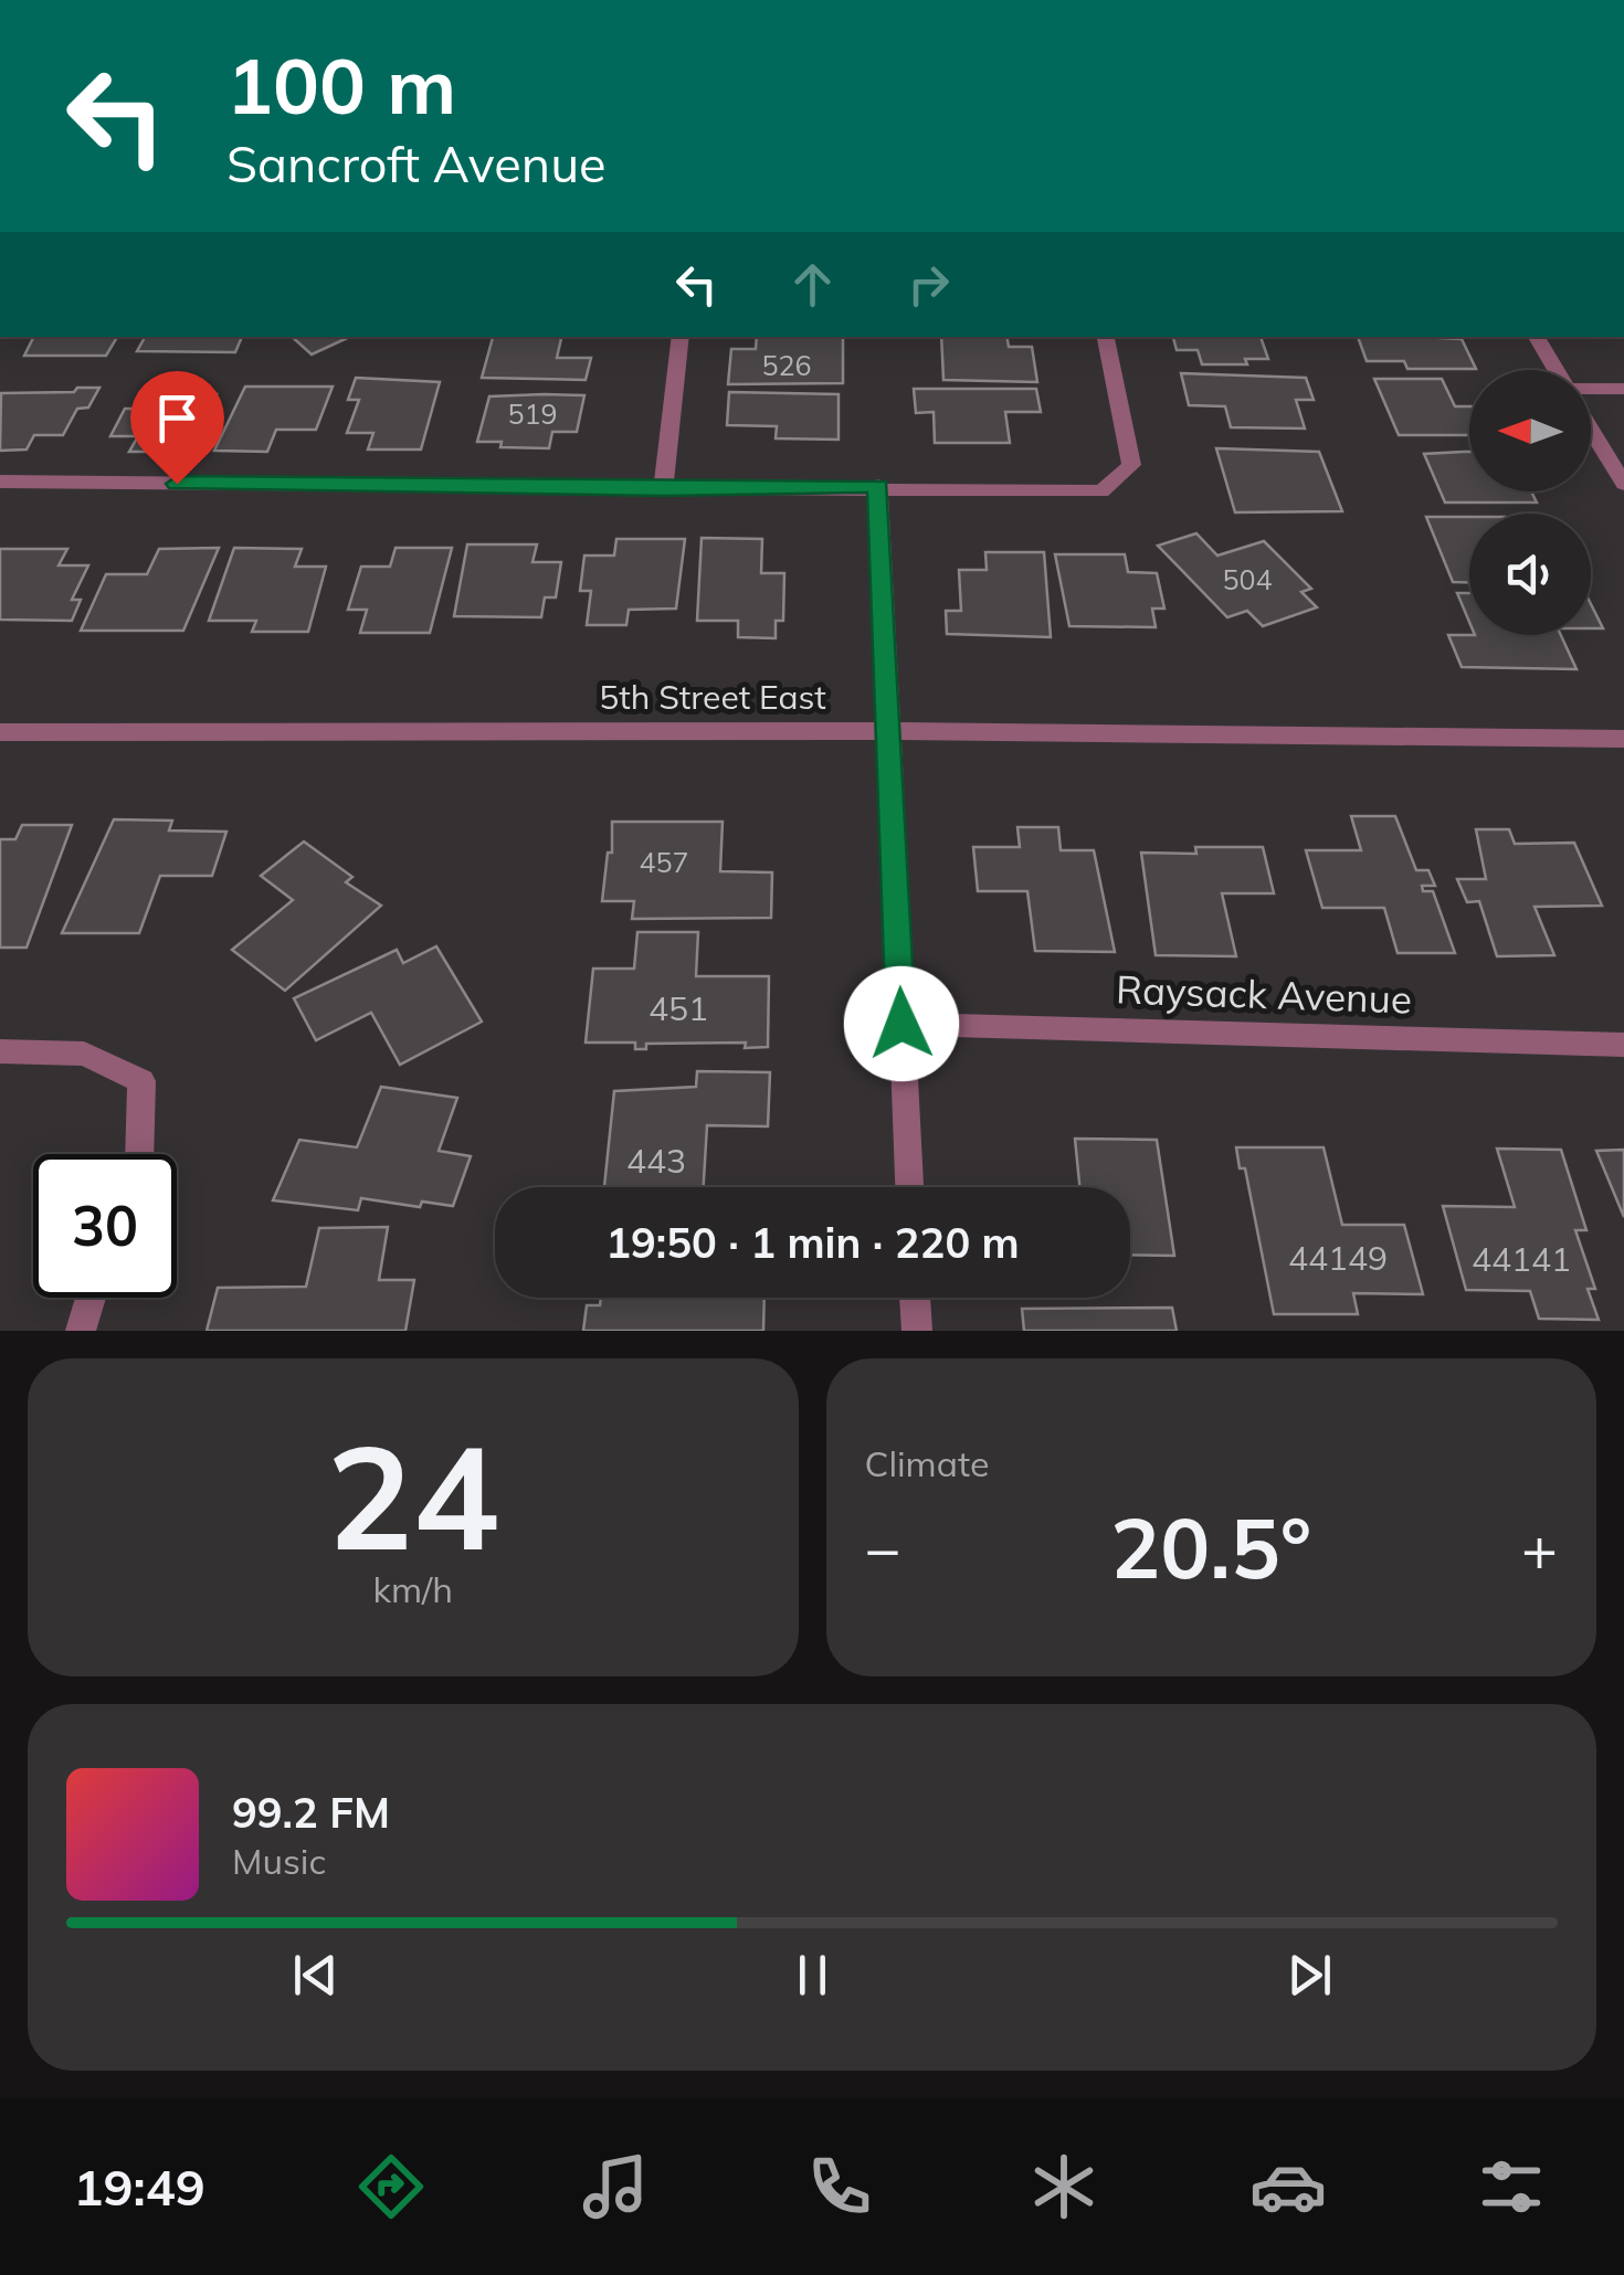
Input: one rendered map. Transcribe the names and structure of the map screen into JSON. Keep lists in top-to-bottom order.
{
  "streets": {
    "street": ["5th Street East", "Raysack Avenue"]
  },
  "house_numbers": [
    "526",
    "519",
    "504",
    "457",
    "451",
    "443",
    "44149",
    "44141"
  ],
  "north": "left",
  "page": {
    "turn": ["100 m", "Sancroft Avenue"],
    "limit": "30",
    "trip": "19:50 · 1 min · 220 m",
    "tile": [
      ["24", "km/h"],
      "Climate"
    ],
    "heat": ["−", "20.5°", "+"],
    "song": ["99.2 FM", "Music"],
    "tabs": "19:49"
  }
}
